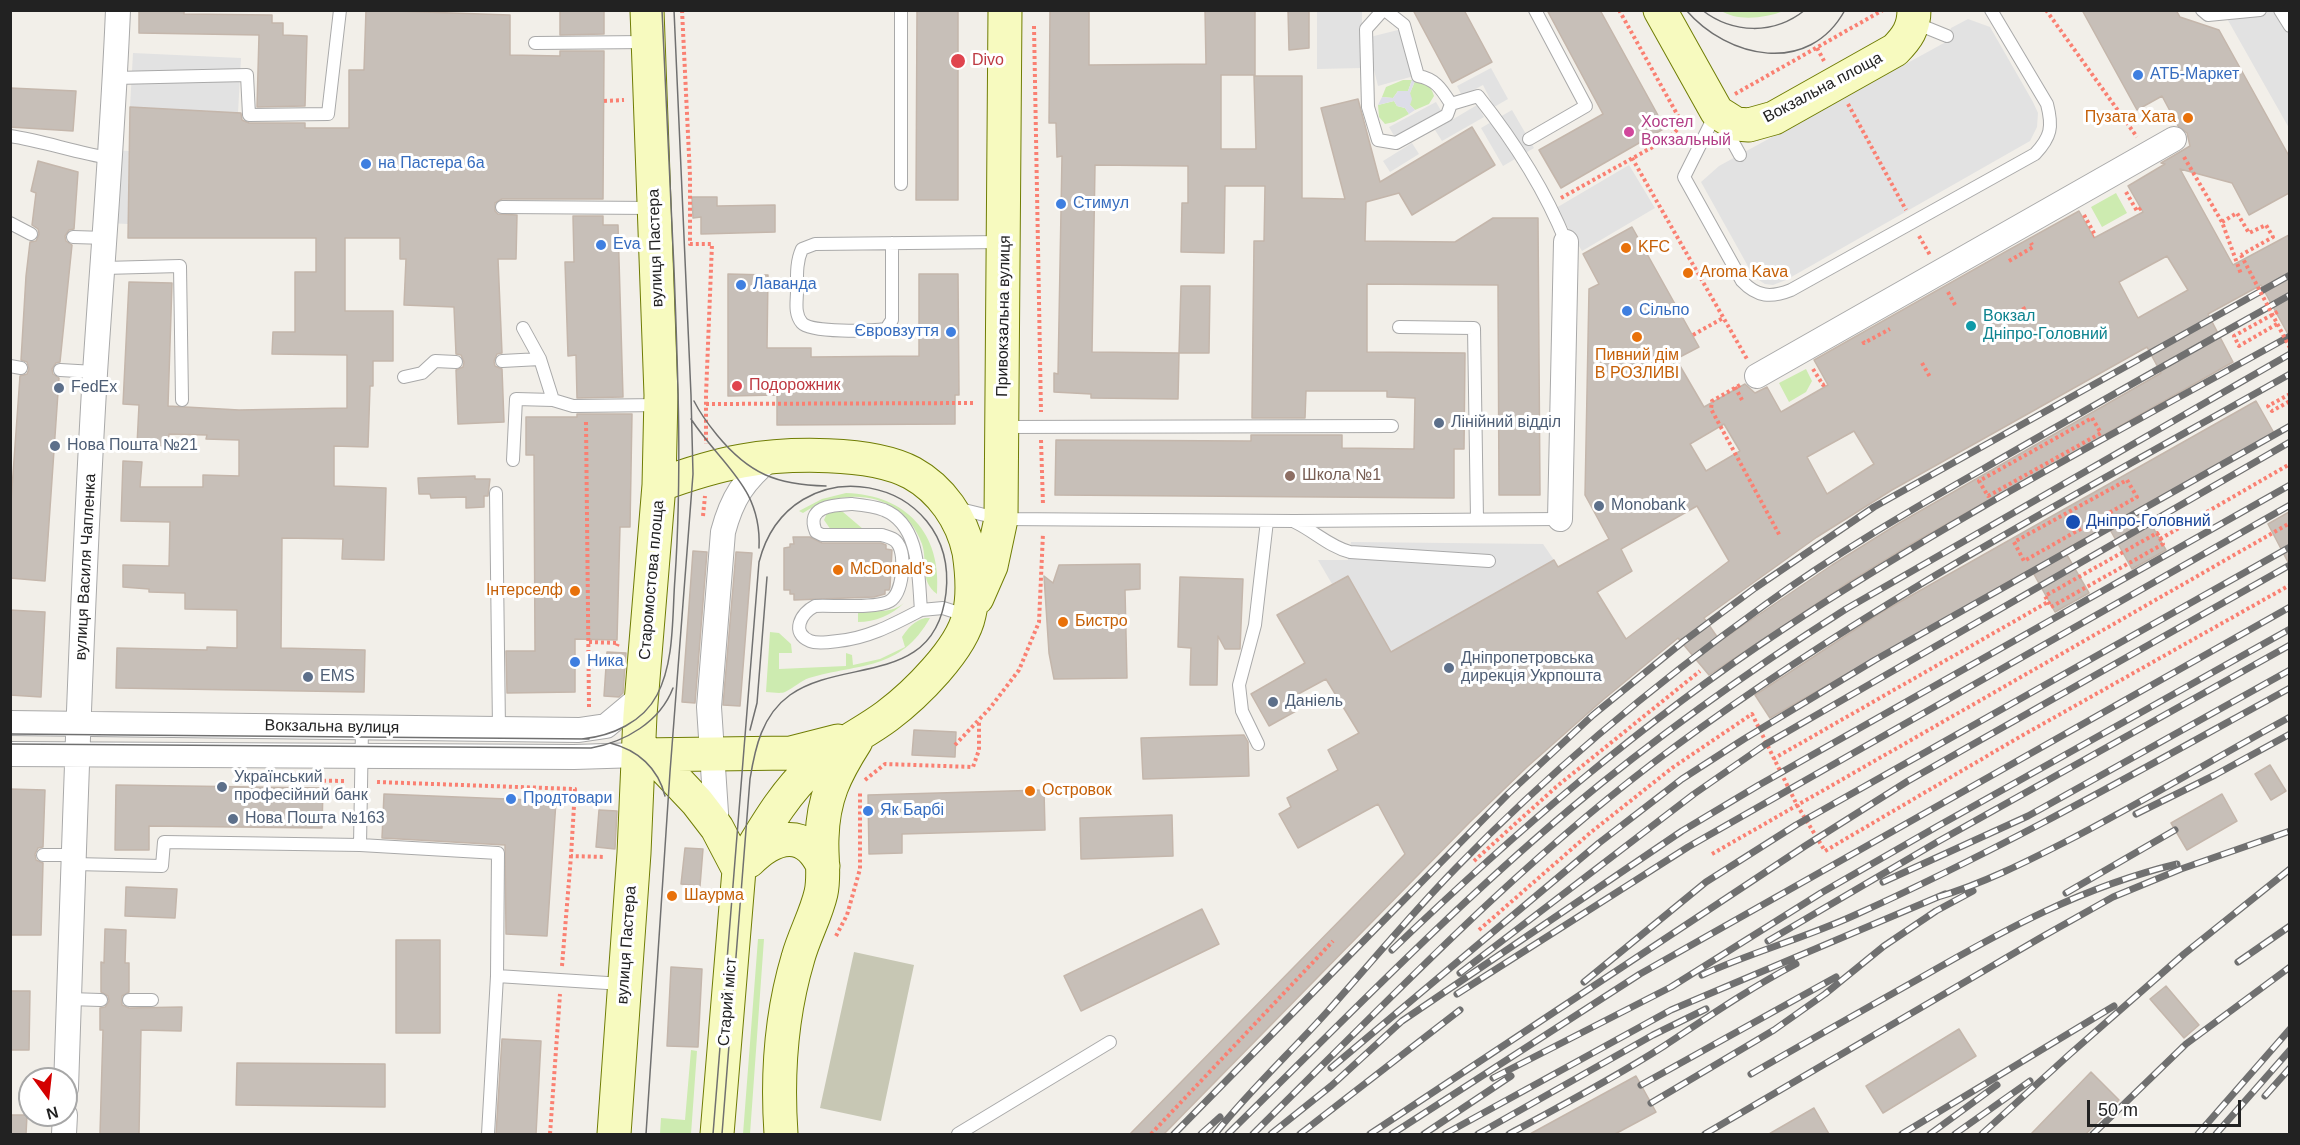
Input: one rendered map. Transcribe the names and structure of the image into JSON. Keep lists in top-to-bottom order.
{
  "streets": {
    "main road": [
      "Вокзальна площа",
      "вулиця Пастера",
      "Привокзальна вулиця",
      "Старомостова площа",
      "Старий міст"
    ],
    "street": ["вулиця Василя Чапленка", "Вокзальна вулиця"]
  },
  "crossings": [
    ["вулиця Пастера", "Старомостова площа"],
    ["вулиця Пастера", "Вокзальна вулиця"],
    ["Привокзальна вулиця", "Старомостова площа"],
    ["вулиця Василя Чапленка", "Вокзальна вулиця"],
    ["Старомостова площа", "Вокзальна вулиця"],
    ["Старомостова площа", "Старий міст"]
  ],
  "places": [
    "Divo",
    "АТБ-Маркет",
    "Пузата Хата",
    "Хостел Вокзальный",
    "на Пастера 6а",
    "Стимул",
    "Eva",
    "KFC",
    "Aroma Kava",
    "Лаванда",
    "Сільпо",
    "Вокзал Днiпро-Головний",
    "Євровзуття",
    "Пивний дім В РОЗЛИВІ",
    "Подорожник",
    "FedEx",
    "Лінійний відділ",
    "Нова Пошта №21",
    "Школа №1",
    "Monobank",
    "Дніпро-Головний",
    "McDonald's",
    "Інтерселф",
    "Бистро",
    "Ника",
    "Дніпропетровська дирекція Укрпошта",
    "EMS",
    "Даніель",
    "Український професійний банк",
    "Островок",
    "Продтовари",
    "Як Барбі",
    "Нова Пошта №163",
    "Шаурма"
  ],
  "scale_bar": "50 m",
  "north": "bottom"
}
